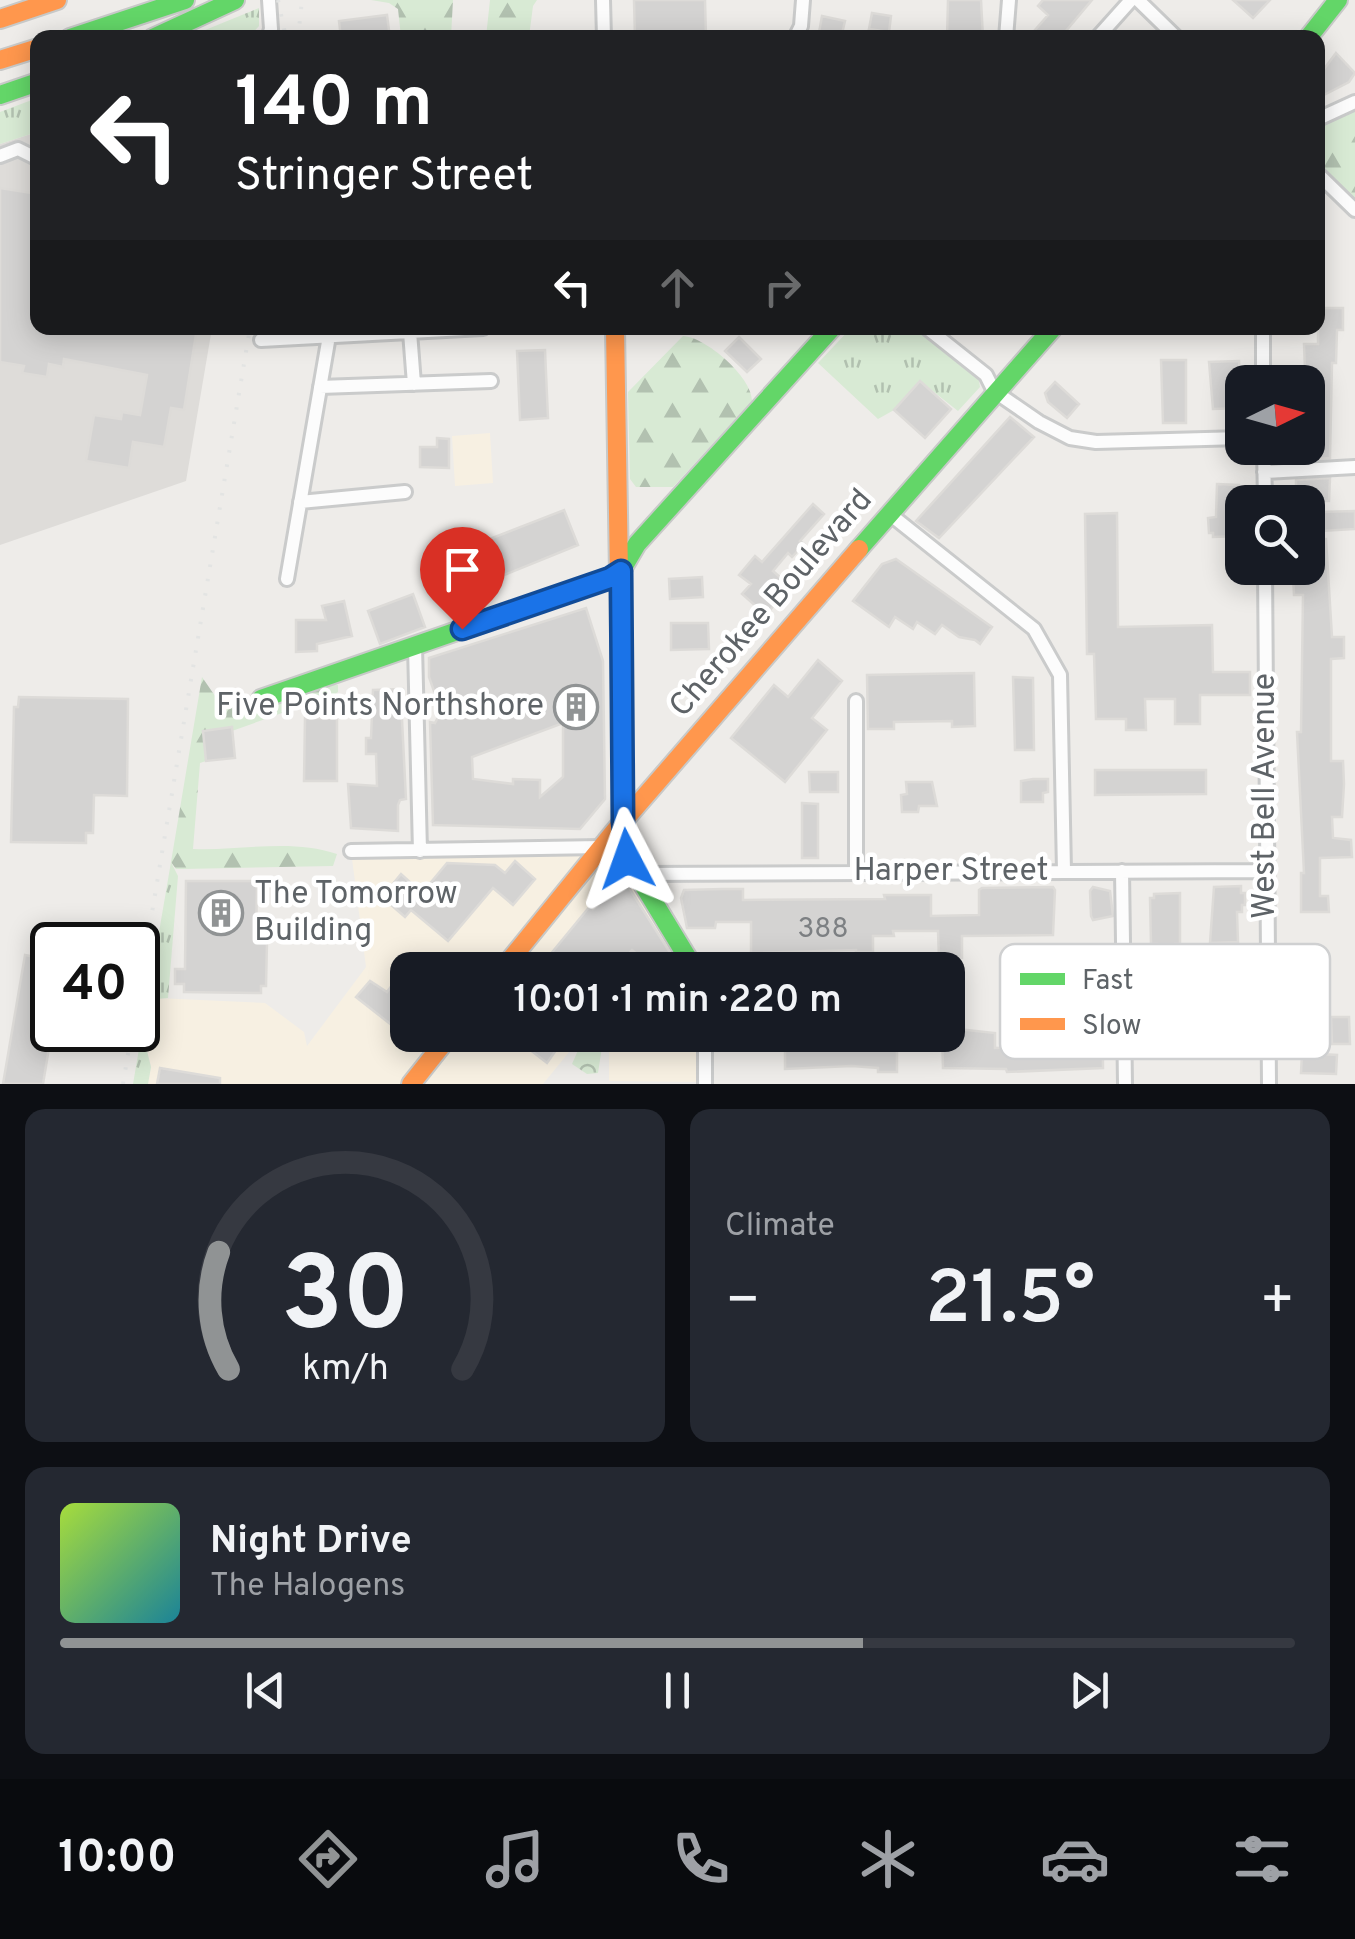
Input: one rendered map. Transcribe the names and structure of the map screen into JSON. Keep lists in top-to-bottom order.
{
  "streets": {
    "main road": ["Cherokee Boulevard"],
    "street": ["West Bell Avenue", "Harper Street"]
  },
  "crossings": [
    ["West Bell Avenue", "Harper Street"]
  ],
  "places": {
    "building": ["Five Points Northshore", "The Tomorrow Building"]
  },
  "house_numbers": ["388"],
  "legend": ["Fast", "Slow"],
  "north": "right",
  "page": {
    "turn": ["140 m", "Stringer Street"],
    "limit": "40",
    "trip": "10:01 · 1 min · 220 m",
    "tile": "Climate",
    "heat": ["−", "21.5°", "+"],
    "song": ["Night Drive", "The Halogens"],
    "tabs": "10:00",
    "gauge": ["30", "km/h"]
  }
}
